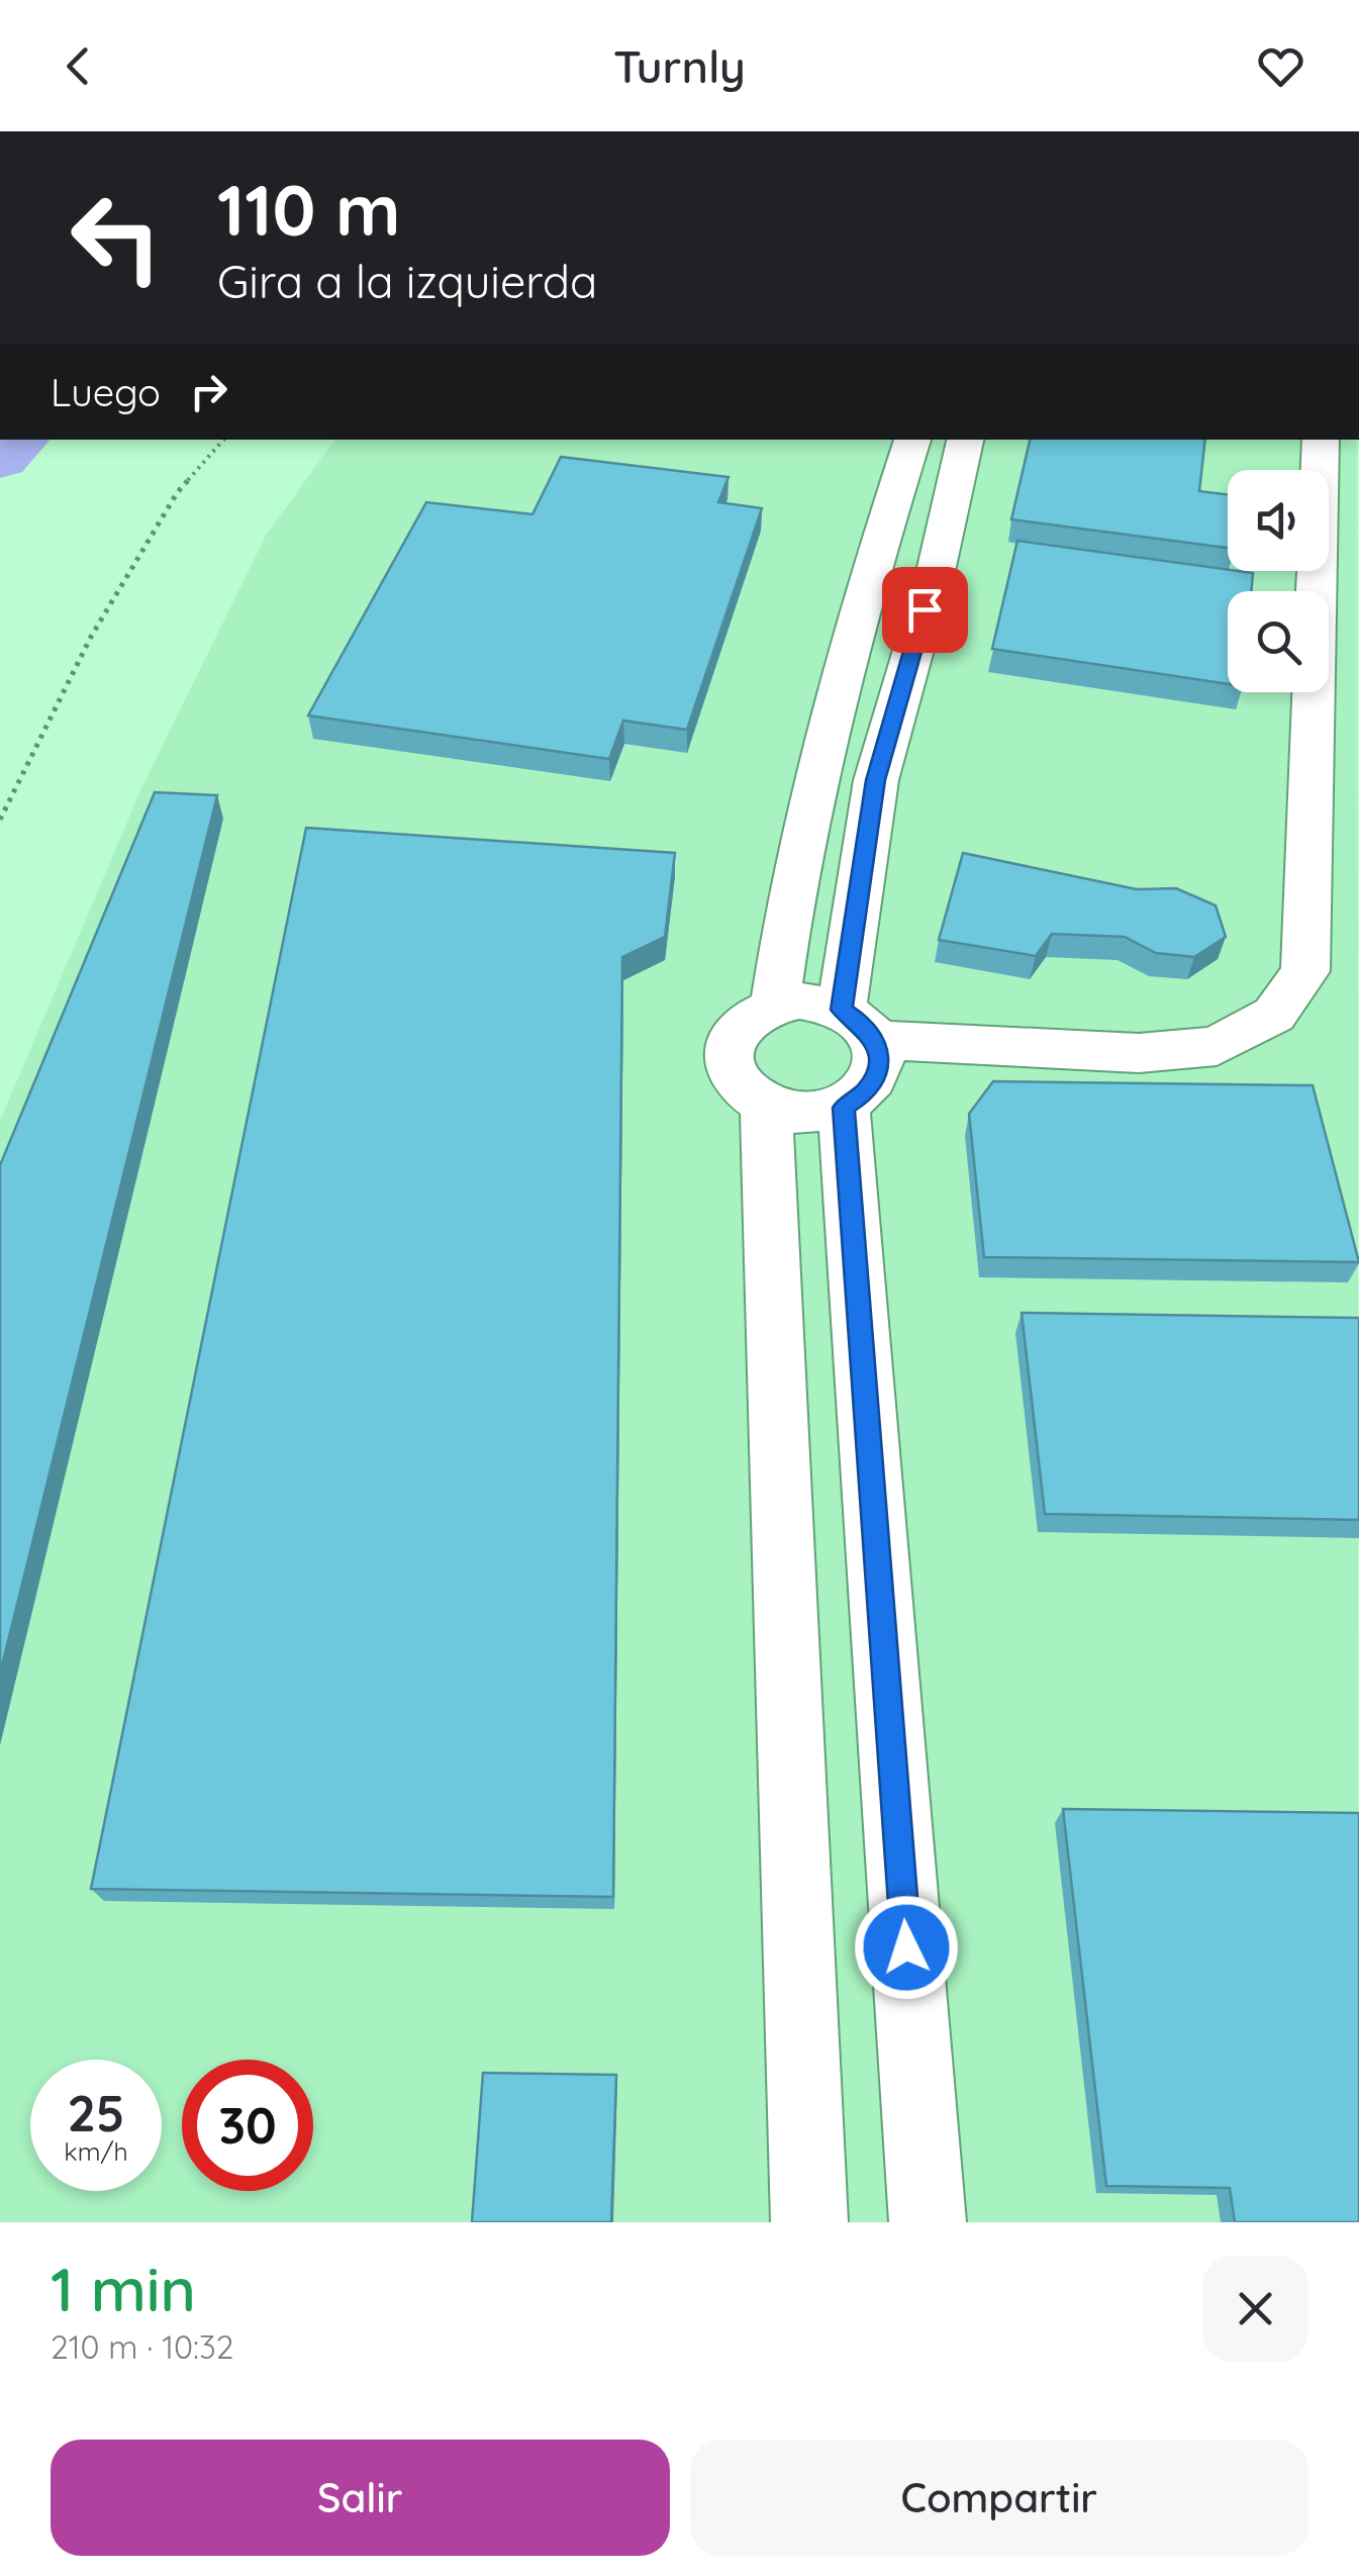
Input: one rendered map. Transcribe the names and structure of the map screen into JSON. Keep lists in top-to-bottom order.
{
  "page": {
    "header": "Turnly",
    "turn": ["110 m", "Gira a la izquierda"],
    "then": "Luego",
    "speed": "25 km/h",
    "limit": "30",
    "heading": ["1 min", "210 m · 10:32"],
    "buttons": ["Salir", "Compartir"]
  }
}
